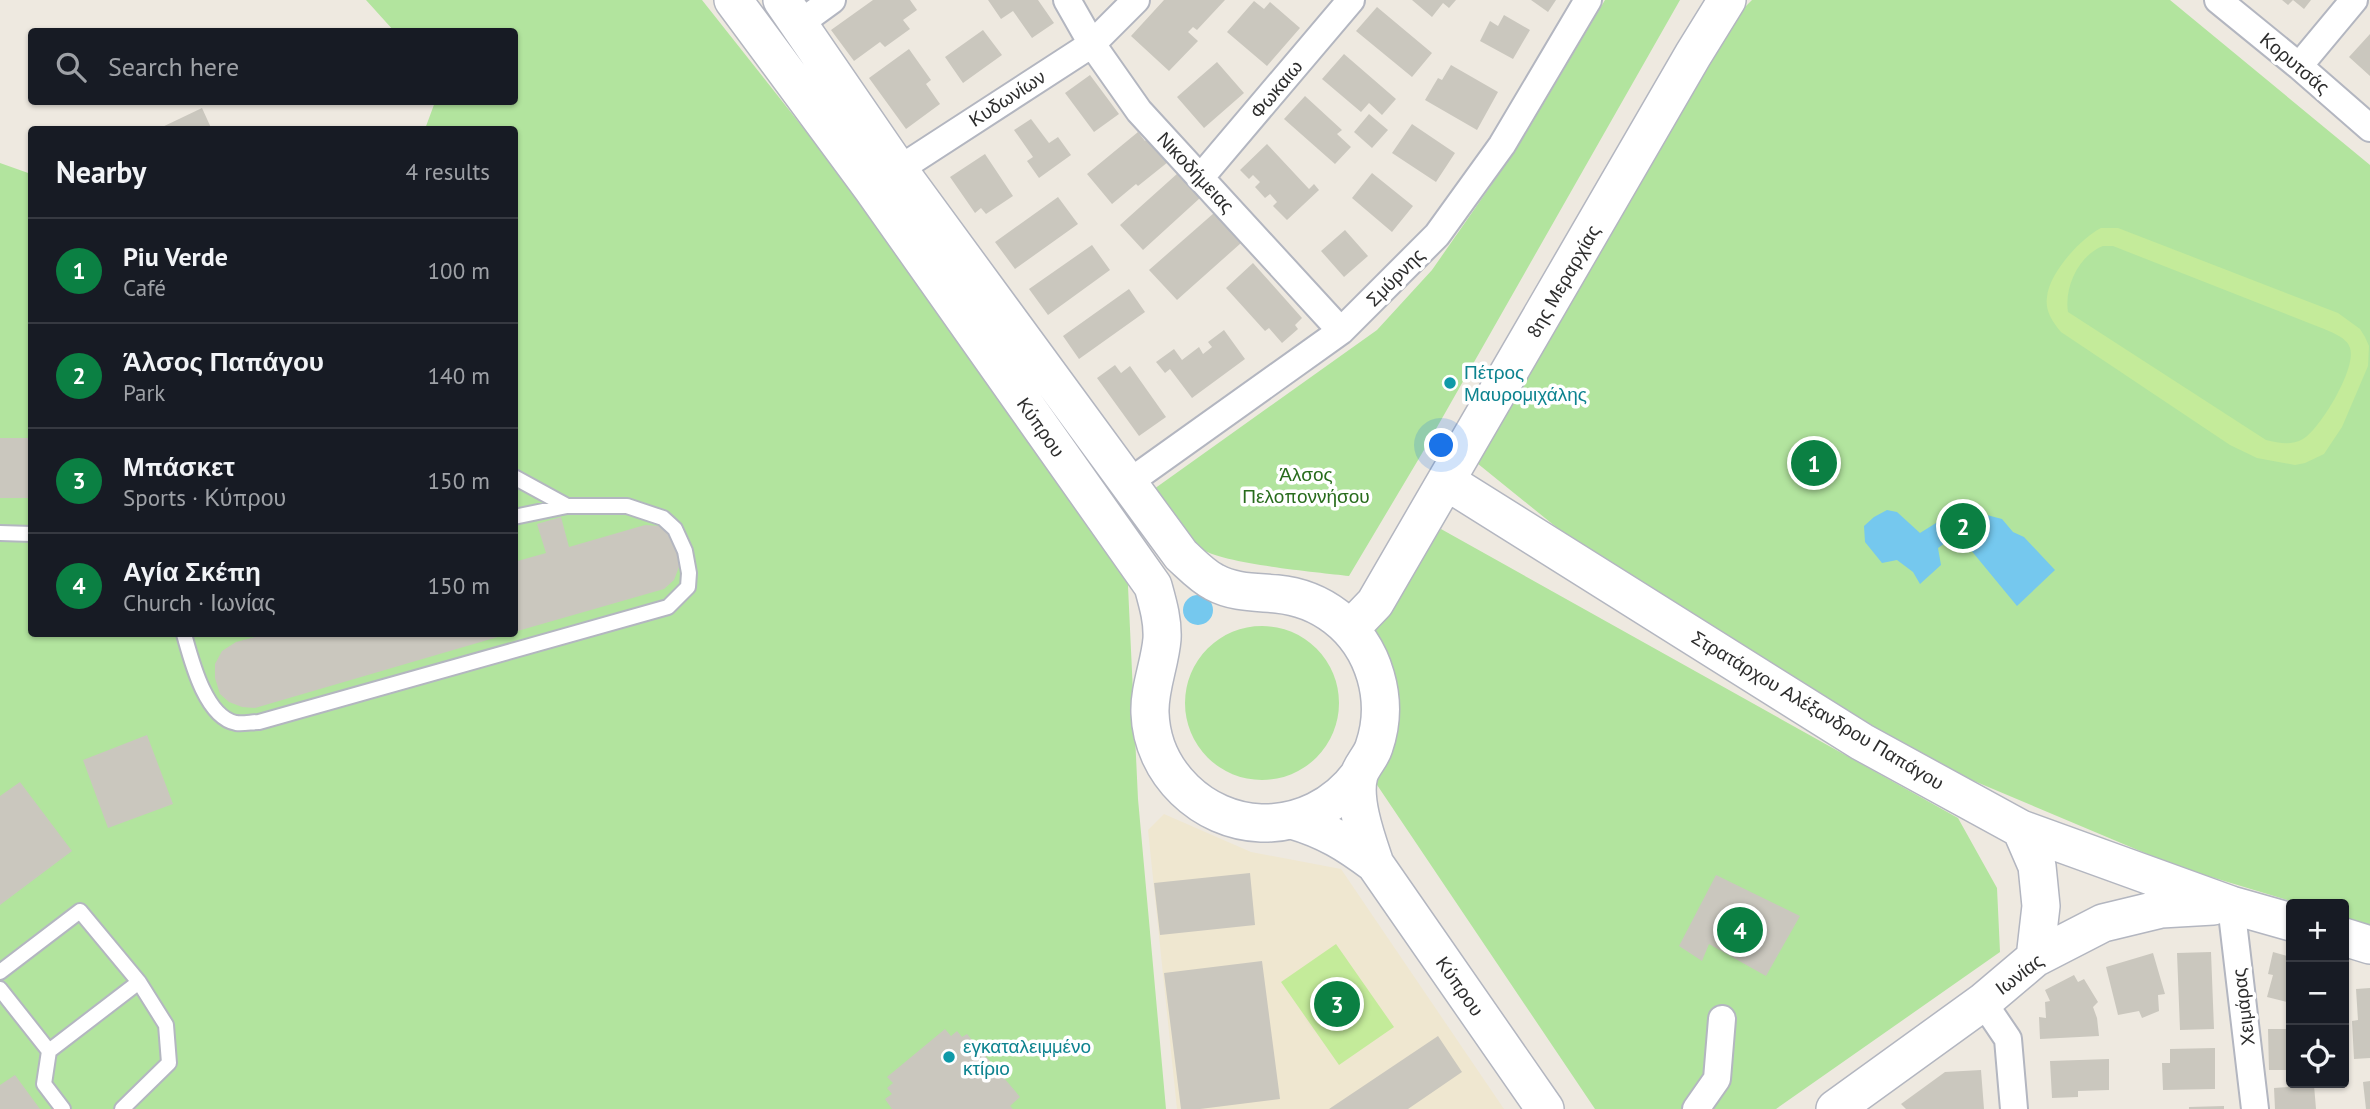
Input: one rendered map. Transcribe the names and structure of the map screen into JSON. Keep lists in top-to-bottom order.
{
  "streets": {
    "street": [
      "Κορυτσάς",
      "Φωκαιω",
      "Κυδωνίων",
      "Νικοδήμειας",
      "Σμύρνης",
      "8ης Μεραρχίας",
      "Κύπρου",
      "Στρατάρχου Αλέξανδρου Παπάγου",
      "Ιωνίας",
      "Χειμάρας"
    ]
  },
  "crossings": [
    ["Φωκαιω", "Νικοδήμειας"],
    ["Κυδωνίων", "Νικοδήμειας"],
    ["Κυδωνίων", "Κύπρου"],
    ["Νικοδήμειας", "Σμύρνης"],
    ["Σμύρνης", "Κύπρου"],
    ["8ης Μεραρχίας", "Κύπρου"],
    ["8ης Μεραρχίας", "Στρατάρχου Αλέξανδρου Παπάγου"],
    ["Στρατάρχου Αλέξανδρου Παπάγου", "Ιωνίας"],
    ["Στρατάρχου Αλέξανδρου Παπάγου", "Χειμάρας"],
    ["Ιωνίας", "Χειμάρας"]
  ],
  "parks": ["Άλσος Πελοποννήσου"],
  "places": ["Πέτρος Μαυρομιχάλης", "εγκαταλειμμένο κτίριο"],
  "page": {
    "search": "Search here",
    "heading": ["Nearby", "4 results"],
    "list": [
      {
        "mark": "1",
        "name": "Piu Verde",
        "note": "Café",
        "value": "100 m"
      },
      {
        "mark": "2",
        "name": "Άλσος Παπάγου",
        "note": "Park",
        "value": "140 m"
      },
      {
        "mark": "3",
        "name": "Μπάσκετ",
        "note": "Sports · Κύπρου",
        "value": "150 m"
      },
      {
        "mark": "4",
        "name": "Αγία Σκέπη",
        "note": "Church · Ιωνίας",
        "value": "150 m"
      }
    ],
    "pins": [
      "1",
      "2",
      "4",
      "3"
    ],
    "map_buttons": ["+", "−"]
  }
}
